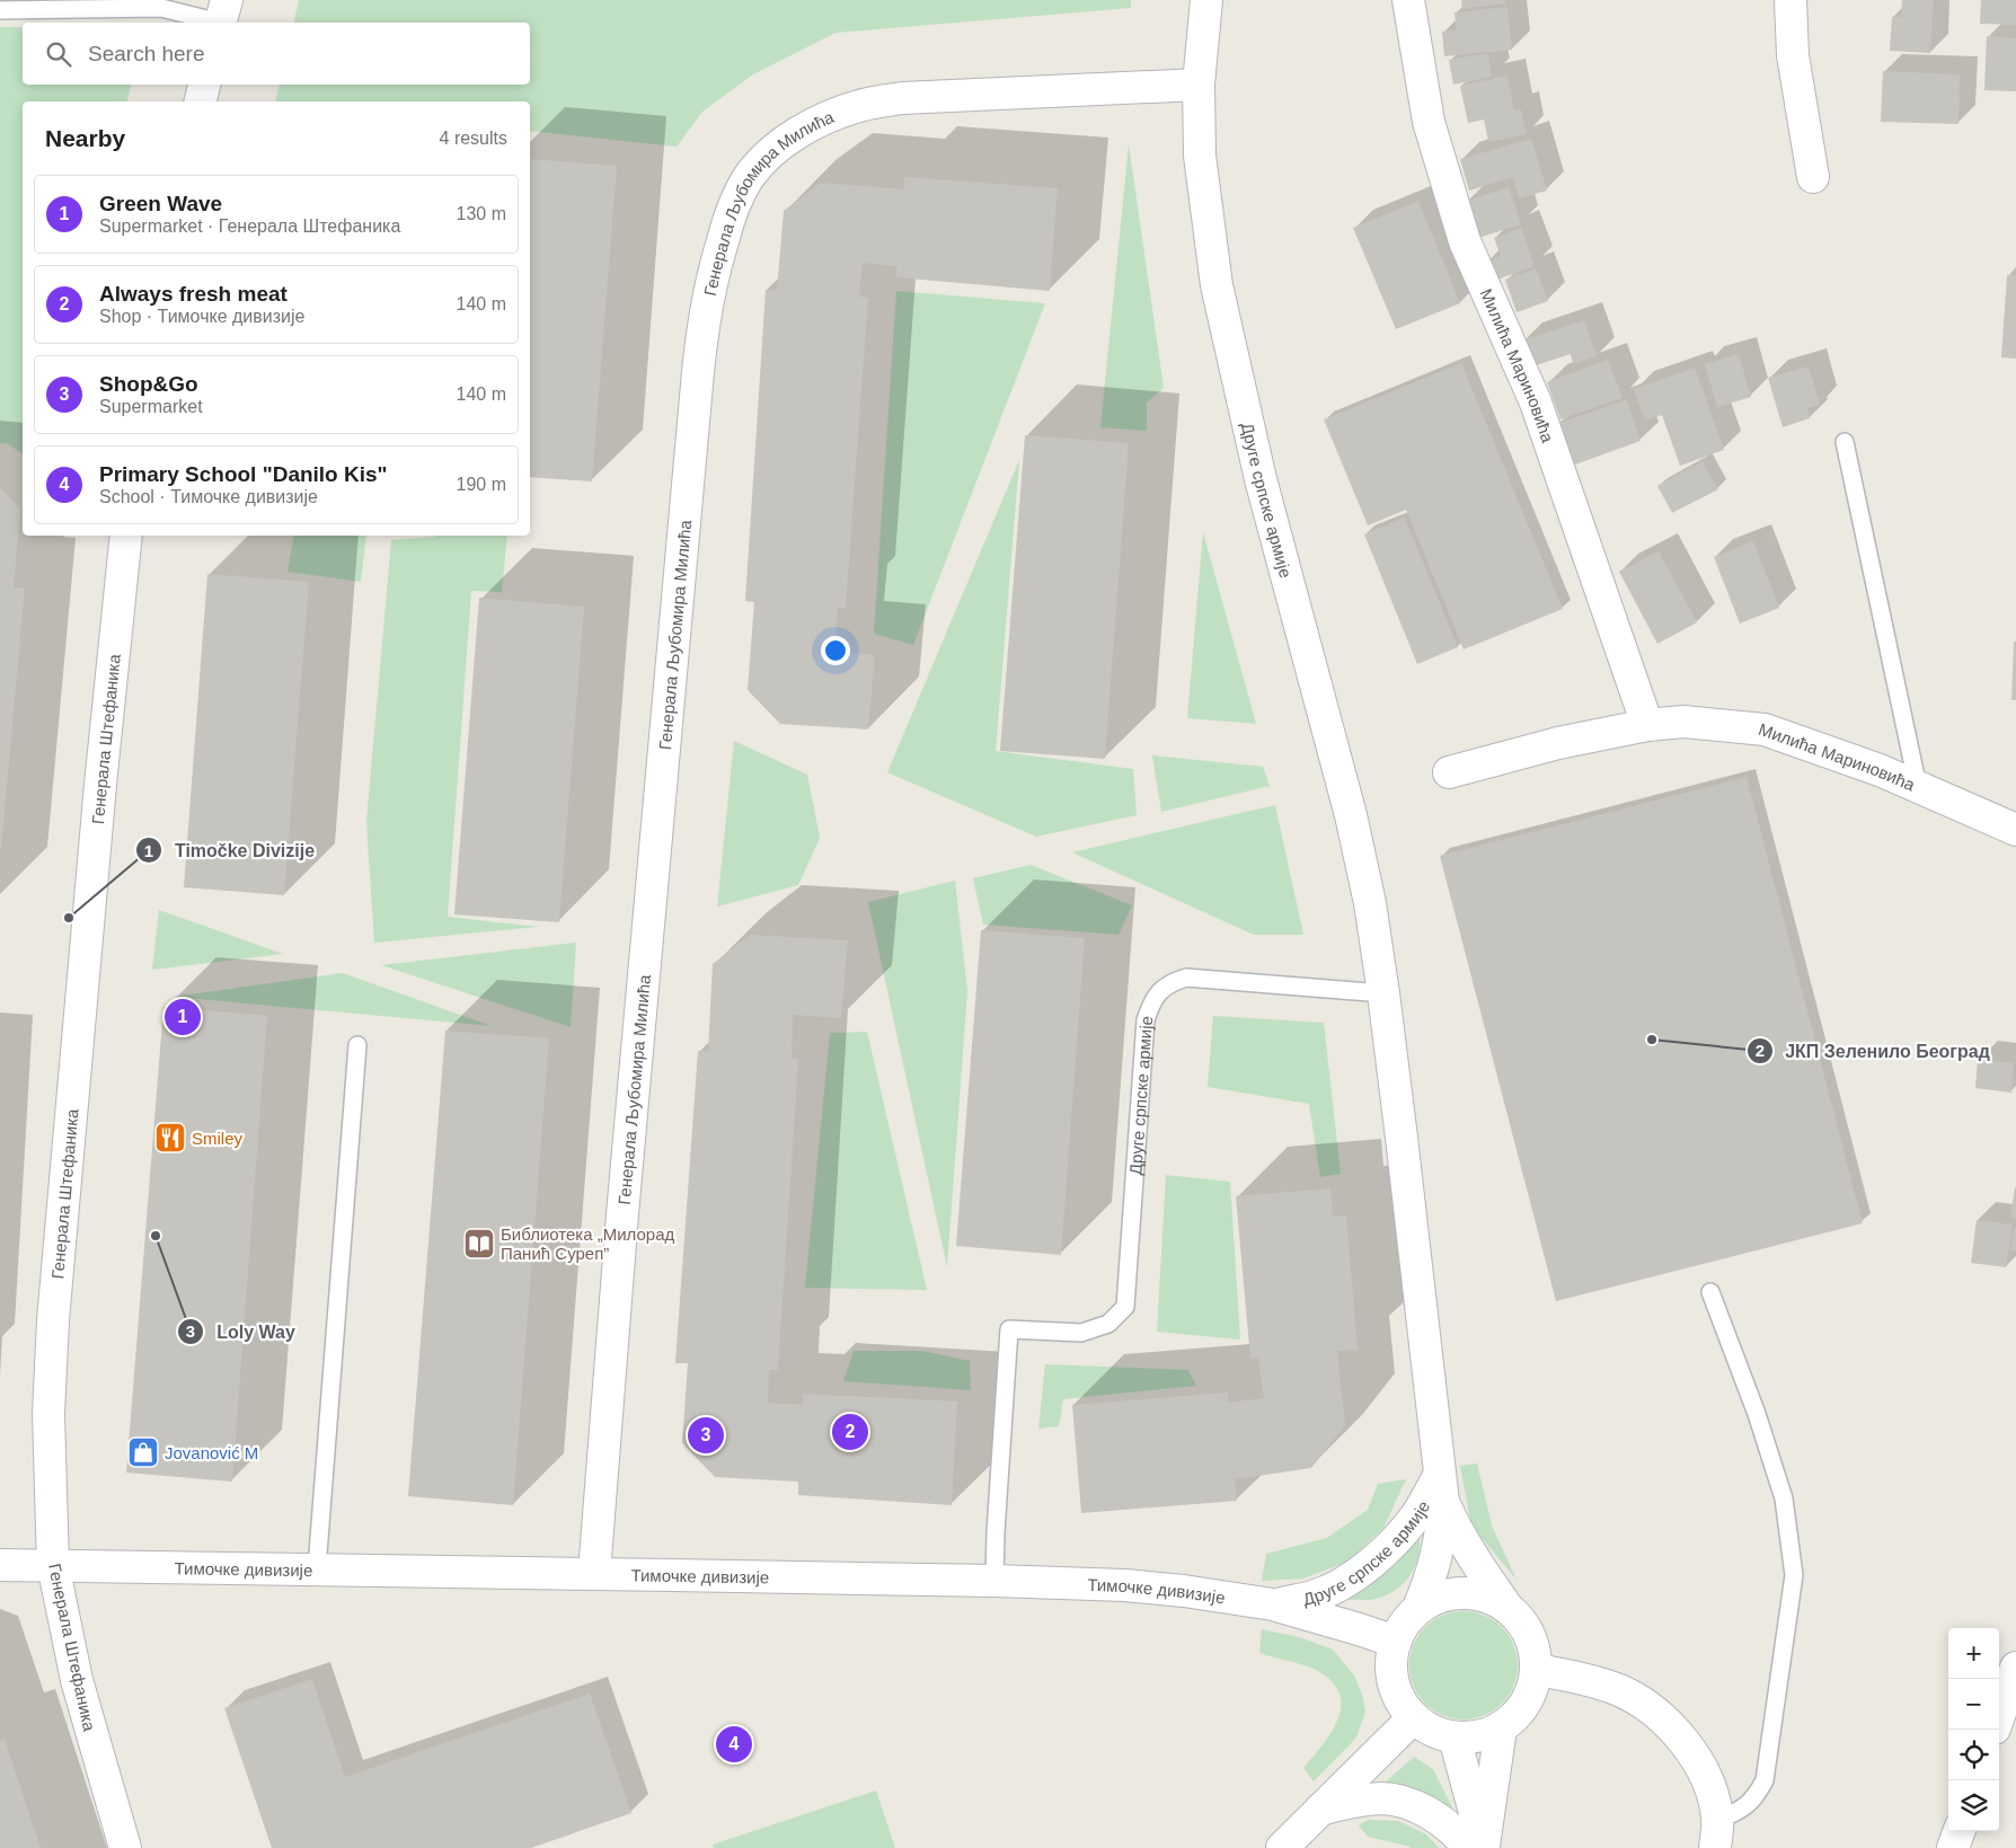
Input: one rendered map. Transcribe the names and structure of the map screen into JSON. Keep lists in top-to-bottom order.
{
  "streets": {
    "street": [
      "Генерала Љубомира Милића",
      "Милића Мариновића",
      "Друге српске армије",
      "Генерала Штефаника",
      "Тимочке дивизије"
    ]
  },
  "crossings": [
    ["Генерала Љубомира Милића", "Друге српске армије"],
    ["Генерала Љубомира Милића", "Тимочке дивизије"],
    ["Друге српске армије", "Тимочке дивизије"],
    ["Генерала Штефаника", "Тимочке дивизије"]
  ],
  "places": {
    "other": ["Timočke Divizije", "ЈКП Зеленило Београд", "Loly Way"],
    "restaurant": ["Smiley"],
    "library": ["Библиотека „Милорад Панић Суреп”"],
    "shop": ["Jovanović M"]
  },
  "page": {
    "search": "Search here",
    "heading": ["Nearby", "4 results"],
    "list": [
      {
        "mark": "1",
        "name": "Green Wave",
        "note": "Supermarket · Генерала Штефаника",
        "value": "130 m"
      },
      {
        "mark": "2",
        "name": "Always fresh meat",
        "note": "Shop · Тимочке дивизије",
        "value": "140 m"
      },
      {
        "mark": "3",
        "name": "Shop&Go",
        "note": "Supermarket",
        "value": "140 m"
      },
      {
        "mark": "4",
        "name": "Primary School \"Danilo Kis\"",
        "note": "School · Тимочке дивизије",
        "value": "190 m"
      }
    ],
    "pins": [
      "1",
      "2",
      "3",
      "4"
    ],
    "map_buttons": ["+", "−"]
  }
}
